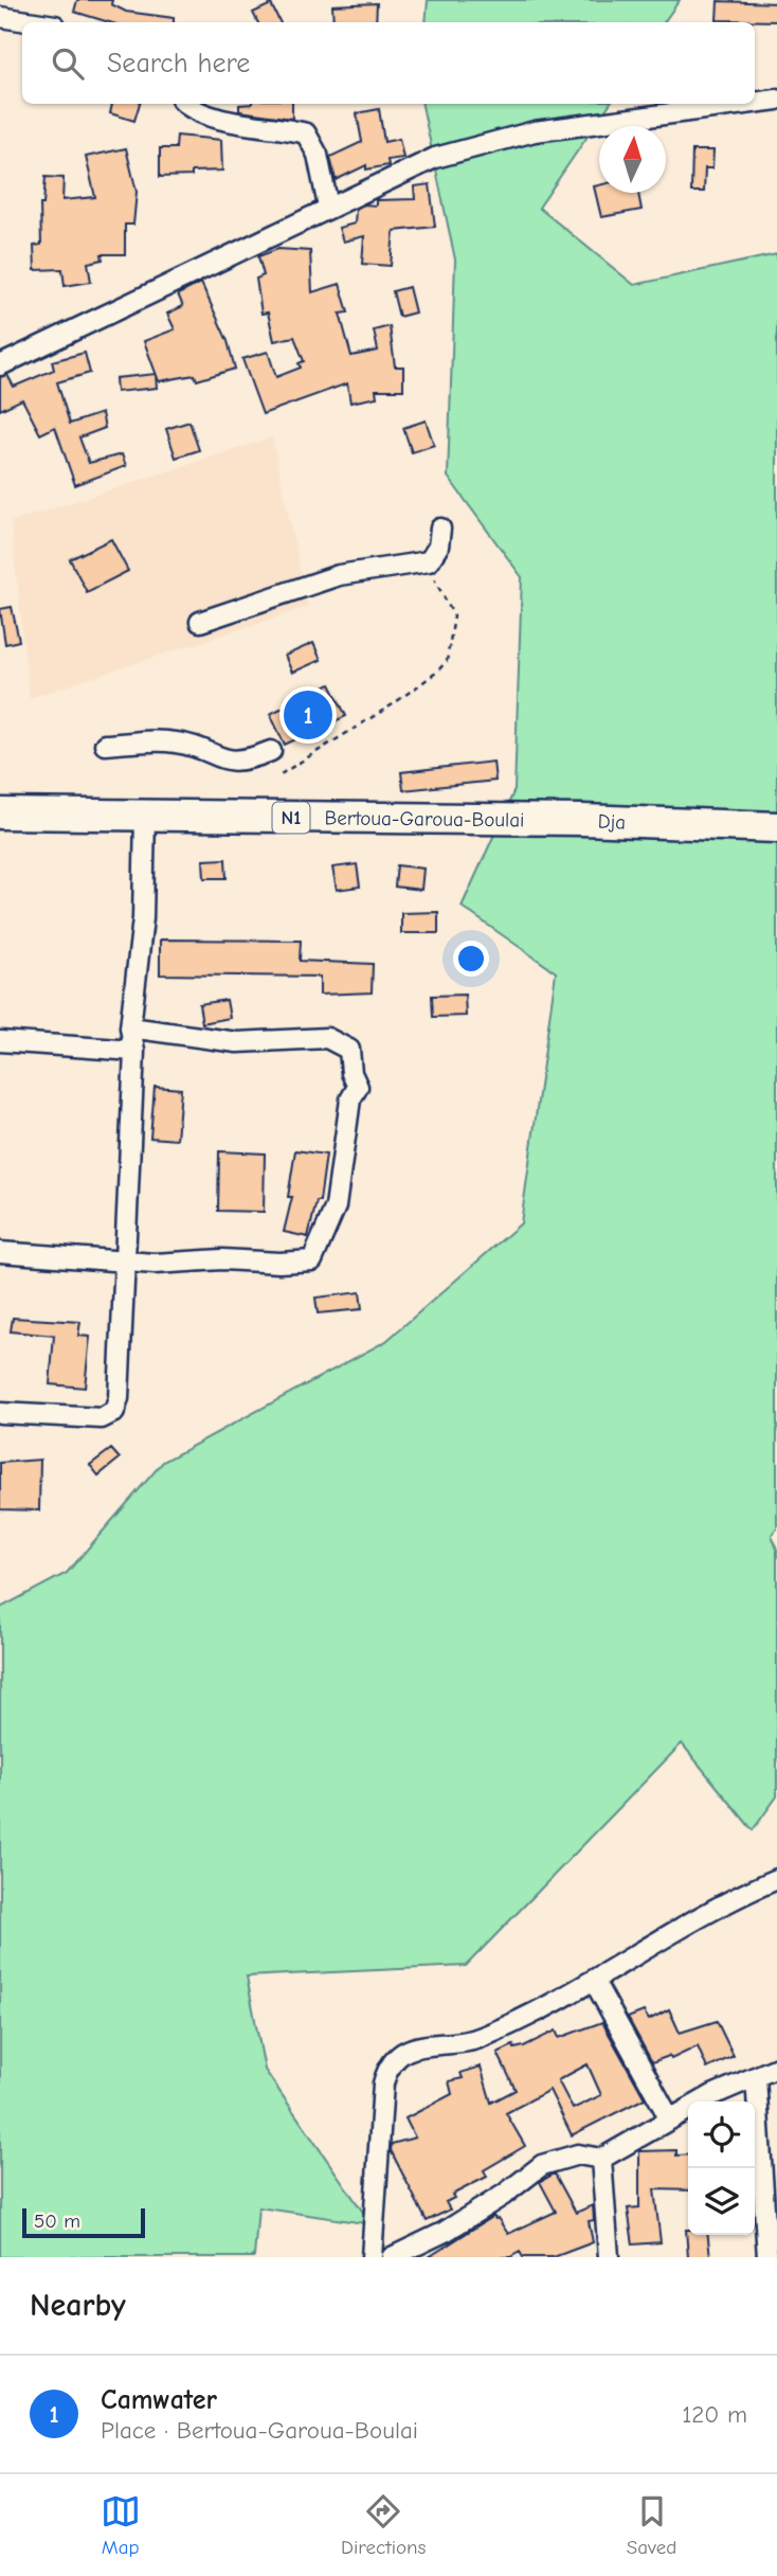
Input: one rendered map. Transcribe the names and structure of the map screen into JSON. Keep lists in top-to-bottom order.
{
  "streets": {
    "highway": ["N1", "Bertoua-Garoua-Boulai", "Dja"]
  },
  "crossings": [
    ["Bertoua-Garoua-Boulai", "Dja"]
  ],
  "scale_bar": "50 m",
  "north": "top",
  "page": {
    "search": "Search here",
    "pins": "1",
    "scale": "50 m",
    "heading": "Nearby",
    "list": [
      {
        "mark": "1",
        "name": "Camwater",
        "note": "Place · Bertoua-Garoua-Boulai",
        "value": "120 m"
      }
    ],
    "nav": ["Map", "Directions", "Saved"]
  }
}
